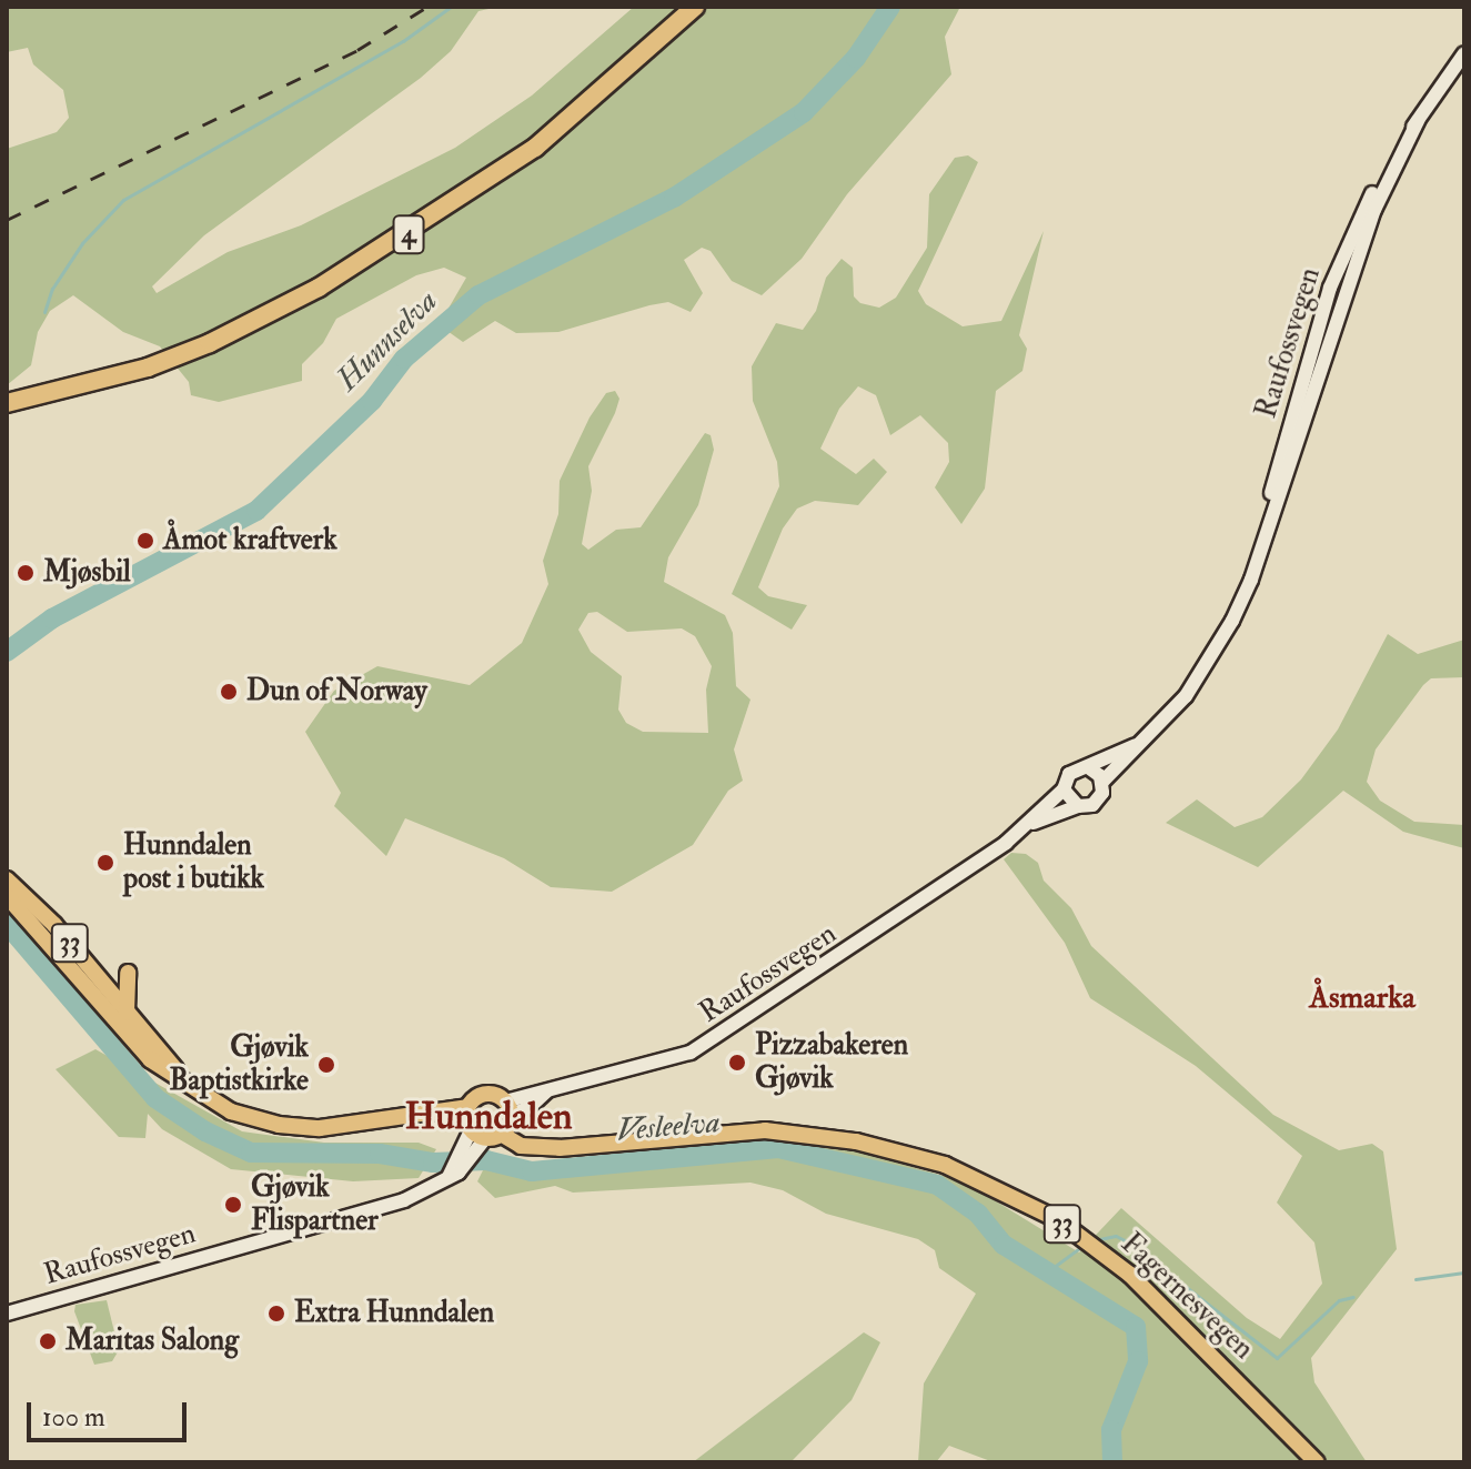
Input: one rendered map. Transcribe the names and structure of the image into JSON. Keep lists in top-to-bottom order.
{
  "streets": {
    "highway": ["4"],
    "main road": ["Raufossvegen", "33", "Fagernesvegen"]
  },
  "crossings": [
    ["Raufossvegen", "33"],
    ["Raufossvegen", "Fagernesvegen"],
    ["33", "Fagernesvegen"]
  ],
  "districts": ["Åsmarka", "Hunndalen"],
  "water": ["Hunnselva", "Vesleelva"],
  "places": [
    "Åmot kraftverk",
    "Mjøsbil",
    "Dun of Norway",
    "Hunndalen post i butikk",
    "Pizzabakeren Gjøvik",
    "Gjøvik Baptistkirke",
    "Gjøvik Flispartner",
    "Extra Hunndalen",
    "Maritas Salong"
  ],
  "scale_bar": "100 m"
}
